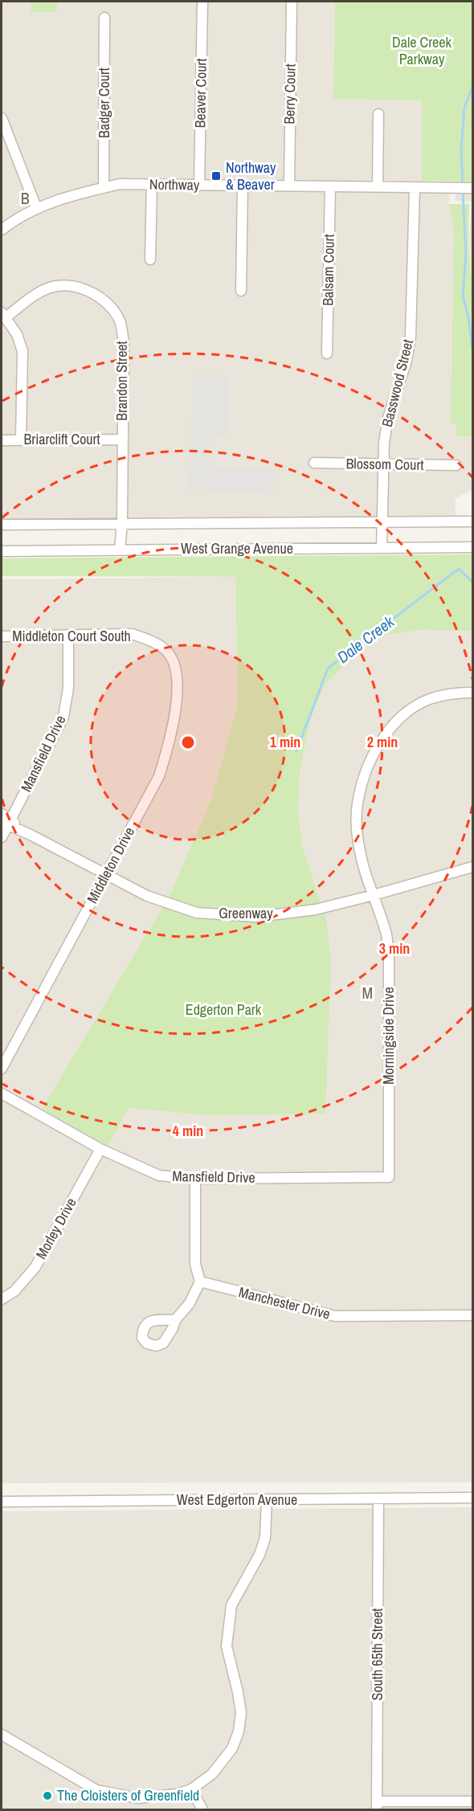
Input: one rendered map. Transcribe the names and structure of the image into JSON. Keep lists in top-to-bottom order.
{
  "streets": {
    "street": [
      "Beaver Court",
      "Berry Court",
      "Badger Court",
      "Northway",
      "Balsam Court",
      "Brandon Street",
      "Basswood Street",
      "Briarclift Court",
      "Blossom Court",
      "West Grange Avenue",
      "Middleton Court South",
      "Mansfield Drive",
      "Middleton Drive",
      "Greenway",
      "Morningside Drive",
      "Morley Drive",
      "Manchester Drive",
      "West Edgerton Avenue",
      "South 65th Street"
    ]
  },
  "crossings": [
    ["Beaver Court", "Northway"],
    ["Berry Court", "Northway"],
    ["Badger Court", "Northway"],
    ["Northway", "Balsam Court"],
    ["Northway", "Basswood Street"],
    ["Brandon Street", "Briarclift Court"],
    ["Brandon Street", "West Grange Avenue"],
    ["Basswood Street", "Blossom Court"],
    ["Basswood Street", "West Grange Avenue"],
    ["Middleton Court South", "Mansfield Drive"],
    ["Middleton Court South", "Middleton Drive"],
    ["Mansfield Drive", "Greenway"],
    ["Mansfield Drive", "Morningside Drive"],
    ["Mansfield Drive", "Morley Drive"],
    ["Middleton Drive", "Greenway"],
    ["Greenway", "Morningside Drive"],
    ["West Edgerton Avenue", "South 65th Street"]
  ],
  "districts": ["B", "M"],
  "water": ["Dale Creek"],
  "parks": ["Dale Creek Parkway", "Edgerton Park"],
  "places": {
    "transit": ["Northway & Beaver"],
    "other": ["The Cloisters of Greenfield"]
  },
  "rings": [
    "1 min",
    "2 min",
    "3 min",
    "4 min"
  ]
}
